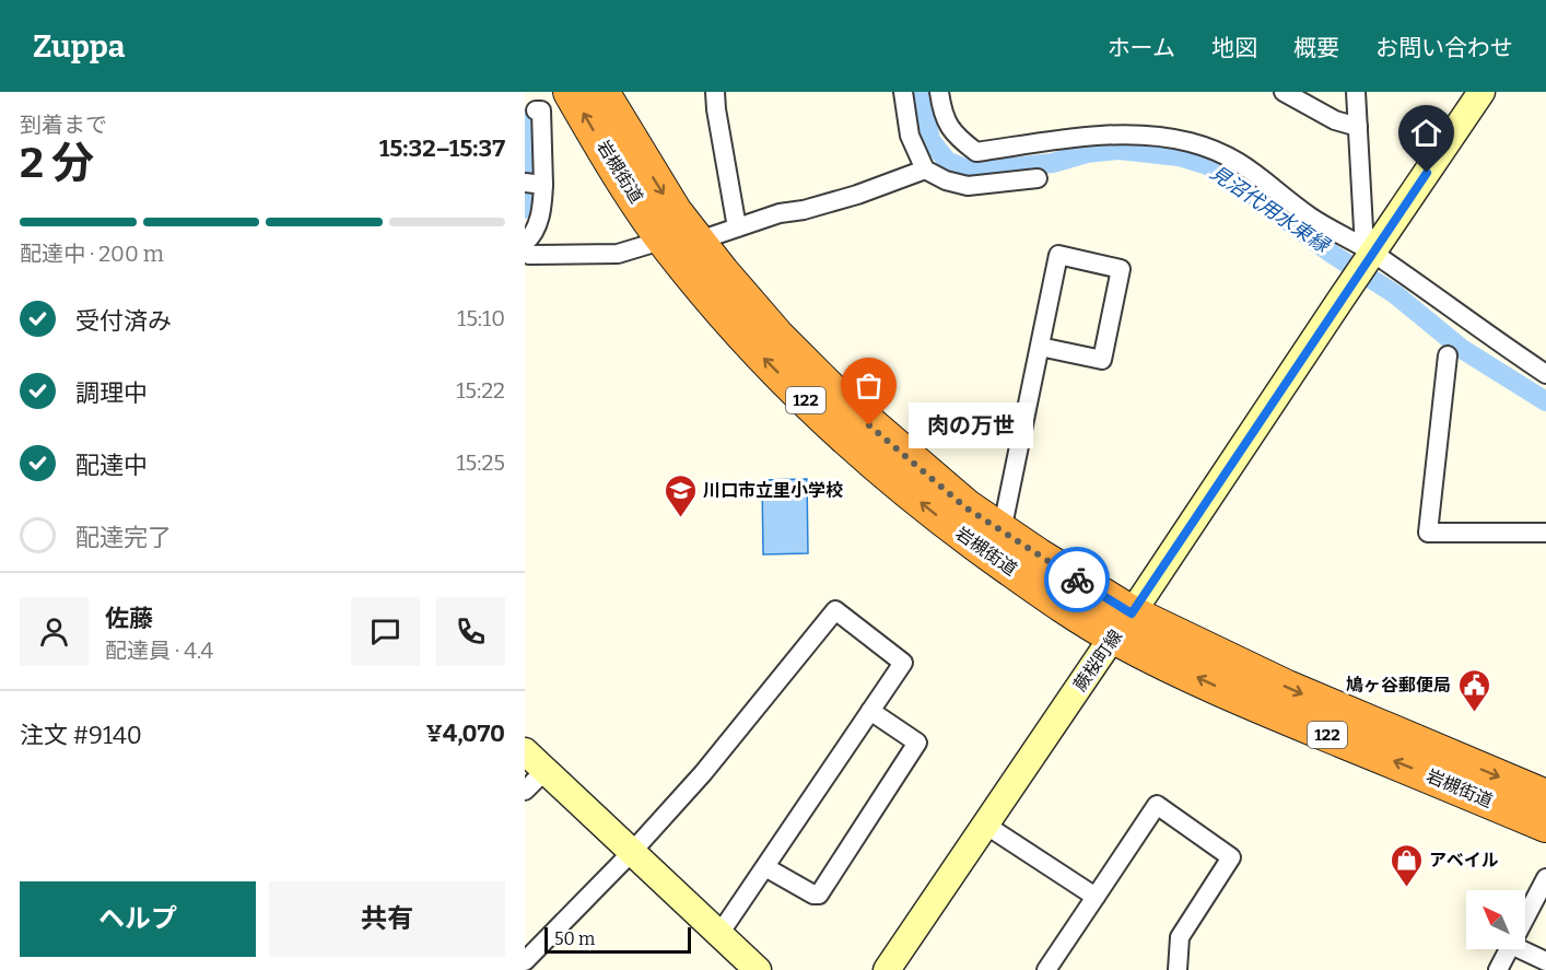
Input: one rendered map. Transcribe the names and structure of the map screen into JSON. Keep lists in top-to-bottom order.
{
  "streets": {
    "highway": ["岩槻街道", "122"],
    "main road": ["蕨桜町線"]
  },
  "crossings": [
    ["岩槻街道", "蕨桜町線"]
  ],
  "water": ["見沼代用水東縁"],
  "places": {
    "other": ["肉の万世"],
    "school or university": ["川口市立里小学校"],
    "public building": ["鳩ヶ谷郵便局"],
    "shop": ["アベイル"]
  },
  "scale_bar": "50 m",
  "north": "top left",
  "page": {
    "header": "Zuppa",
    "nav": [
      "ホーム",
      "地図",
      "概要",
      "お問い合わせ"
    ],
    "heading": ["2 分", "到着まで", "15:32–15:37"],
    "panel": [
      "佐藤",
      "配達員 · 4.4",
      "注文 #9140",
      "¥4,070"
    ],
    "bar": "配達中 · 200 m",
    "list": [
      ["受付済み", "15:10"],
      ["調理中", "15:22"],
      ["配達中", "15:25"],
      "配達完了"
    ],
    "bubble": "肉の万世",
    "buttons": ["ヘルプ", "共有"],
    "scale": "50 m"
  }
}
